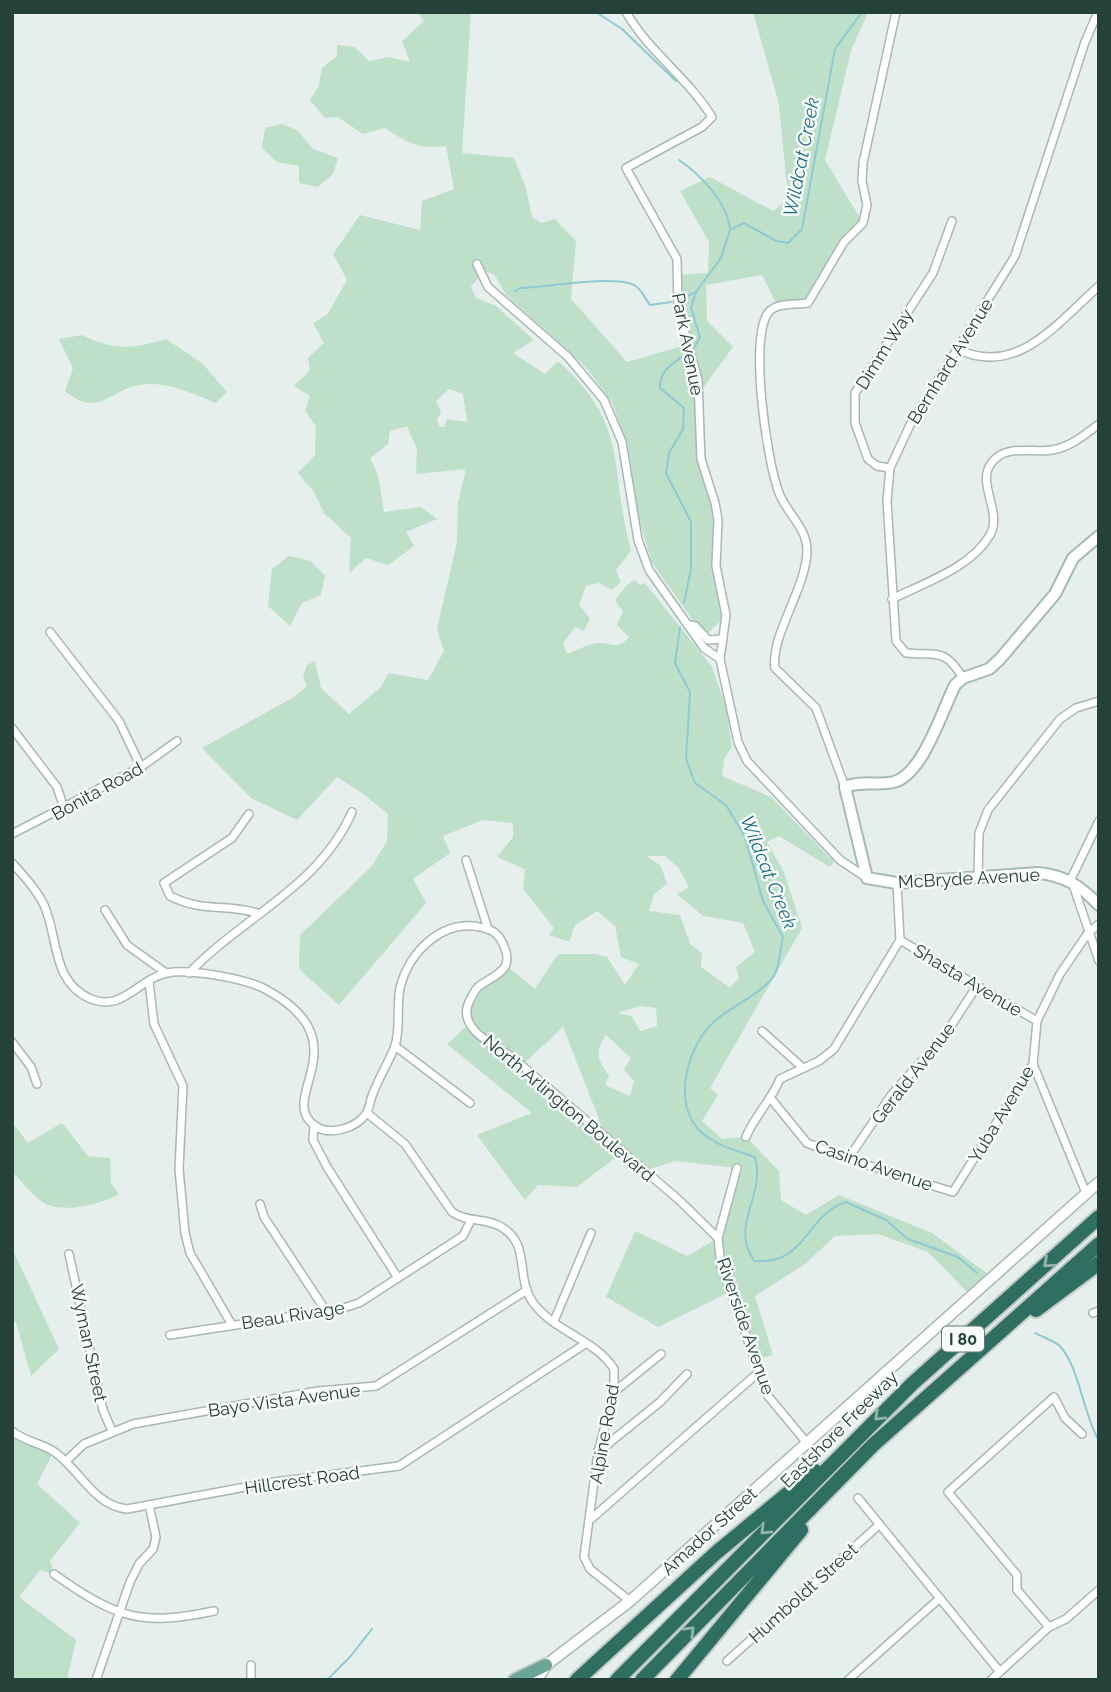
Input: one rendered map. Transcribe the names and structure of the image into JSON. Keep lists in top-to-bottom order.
{
  "streets": {
    "highway": ["I 80", "Eastshore Freeway"],
    "main road": ["McBryde Avenue"],
    "street": [
      "Park Avenue",
      "Dimm Way",
      "Bernhard Avenue",
      "Bonita Road",
      "Shasta Avenue",
      "Gerald Avenue",
      "North Arlington Boulevard",
      "Yuba Avenue",
      "Casino Avenue",
      "Beau Rivage",
      "Riverside Avenue",
      "Wyman Street",
      "Bayo Vista Avenue",
      "Alpine Road",
      "Hillcrest Road",
      "Amador Street",
      "Humboldt Street"
    ]
  },
  "crossings": [
    ["Park Avenue", "McBryde Avenue"],
    ["Dimm Way", "Bernhard Avenue"],
    ["Shasta Avenue", "Gerald Avenue"],
    ["Shasta Avenue", "Yuba Avenue"],
    ["Gerald Avenue", "Casino Avenue"],
    ["North Arlington Boulevard", "Riverside Avenue"],
    ["Yuba Avenue", "Casino Avenue"],
    ["Beau Rivage", "Alpine Road"],
    ["Riverside Avenue", "Amador Street"],
    ["Wyman Street", "Bayo Vista Avenue"],
    ["Bayo Vista Avenue", "Alpine Road"],
    ["Bayo Vista Avenue", "Hillcrest Road"],
    ["Alpine Road", "Hillcrest Road"],
    ["Alpine Road", "Amador Street"]
  ],
  "water": ["Wildcat Creek"]
}
